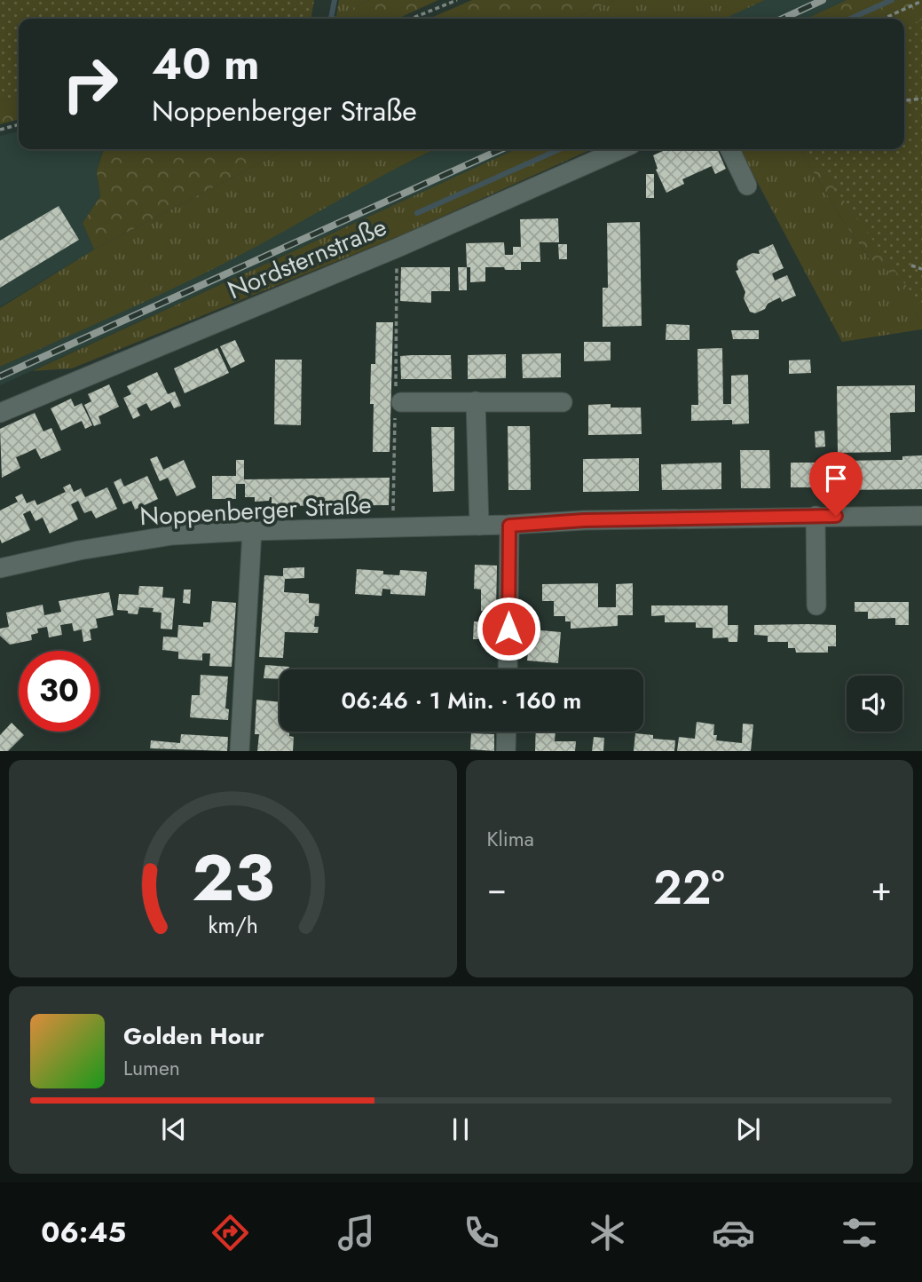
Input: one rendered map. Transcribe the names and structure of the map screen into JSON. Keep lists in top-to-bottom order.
{
  "streets": {
    "street": ["Nordsternstraße", "Noppenberger Straße"]
  },
  "page": {
    "turn": ["40 m", "Noppenberger Straße"],
    "limit": "30",
    "trip": "06:46 · 1 Min. · 160 m",
    "tile": "Klima",
    "heat": ["−", "22°", "+"],
    "song": ["Golden Hour", "Lumen"],
    "tabs": "06:45",
    "gauge": ["23", "km/h"]
  }
}
